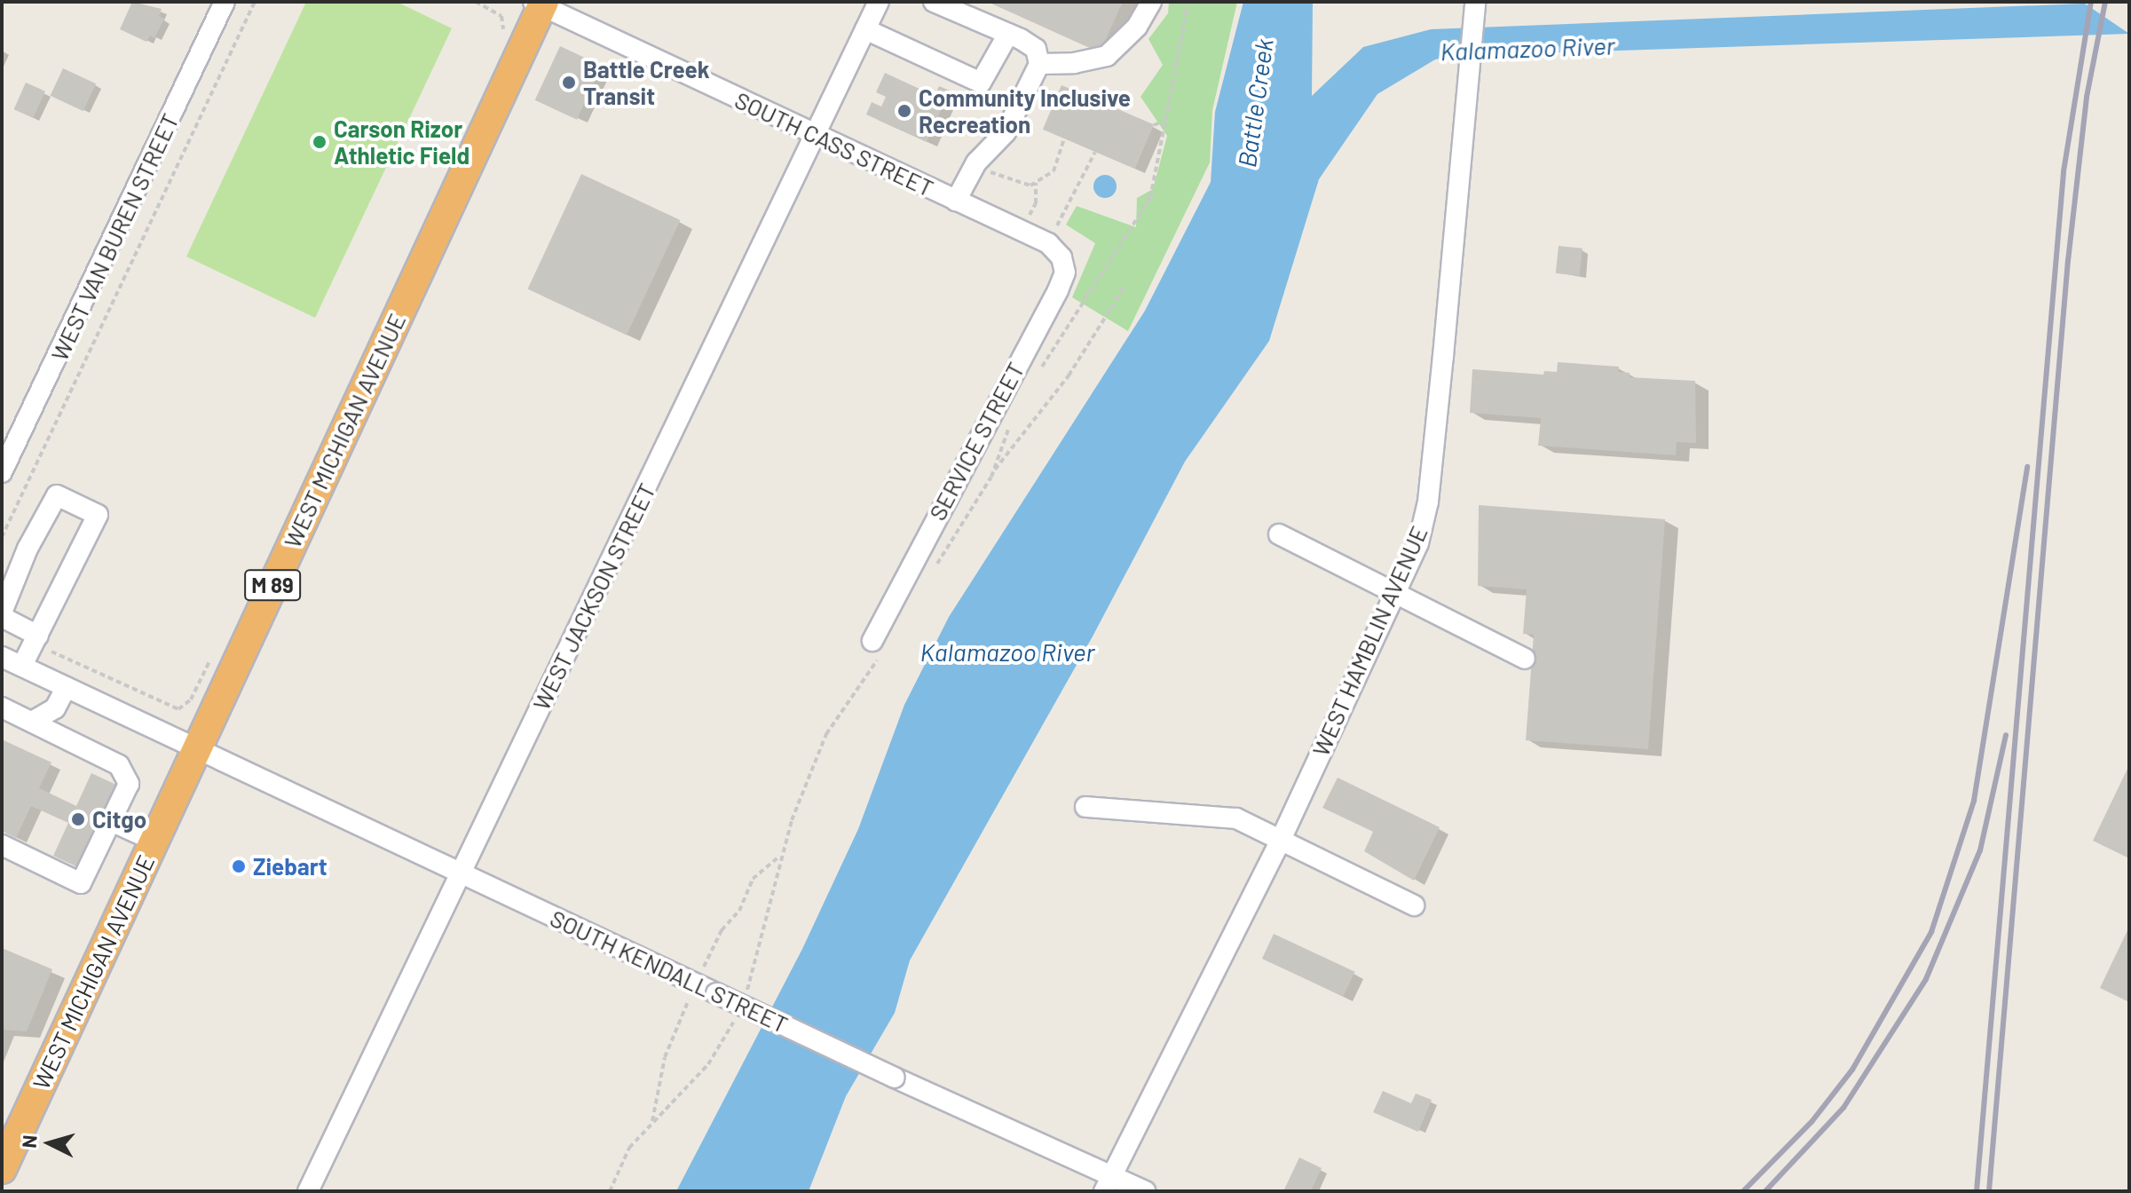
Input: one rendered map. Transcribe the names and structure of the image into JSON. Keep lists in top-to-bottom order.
{
  "streets": {
    "highway": ["WEST MICHIGAN AVENUE", "M 89"],
    "street": [
      "SOUTH CASS STREET",
      "WEST VAN BUREN STREET",
      "SERVICE STREET",
      "WEST JACKSON STREET",
      "WEST HAMBLIN AVENUE",
      "SOUTH KENDALL STREET"
    ]
  },
  "crossings": [
    ["SOUTH CASS STREET", "WEST MICHIGAN AVENUE"],
    ["SOUTH CASS STREET", "SERVICE STREET"],
    ["SOUTH CASS STREET", "WEST JACKSON STREET"],
    ["WEST MICHIGAN AVENUE", "SOUTH KENDALL STREET"],
    ["WEST JACKSON STREET", "SOUTH KENDALL STREET"],
    ["WEST HAMBLIN AVENUE", "SOUTH KENDALL STREET"]
  ],
  "water": ["Kalamazoo River", "Battle Creek"],
  "places": [
    "Battle Creek Transit",
    "Community Inclusive Recreation",
    "Carson Rizor Athletic Field",
    "Citgo",
    "Ziebart"
  ],
  "north": "left"
}
